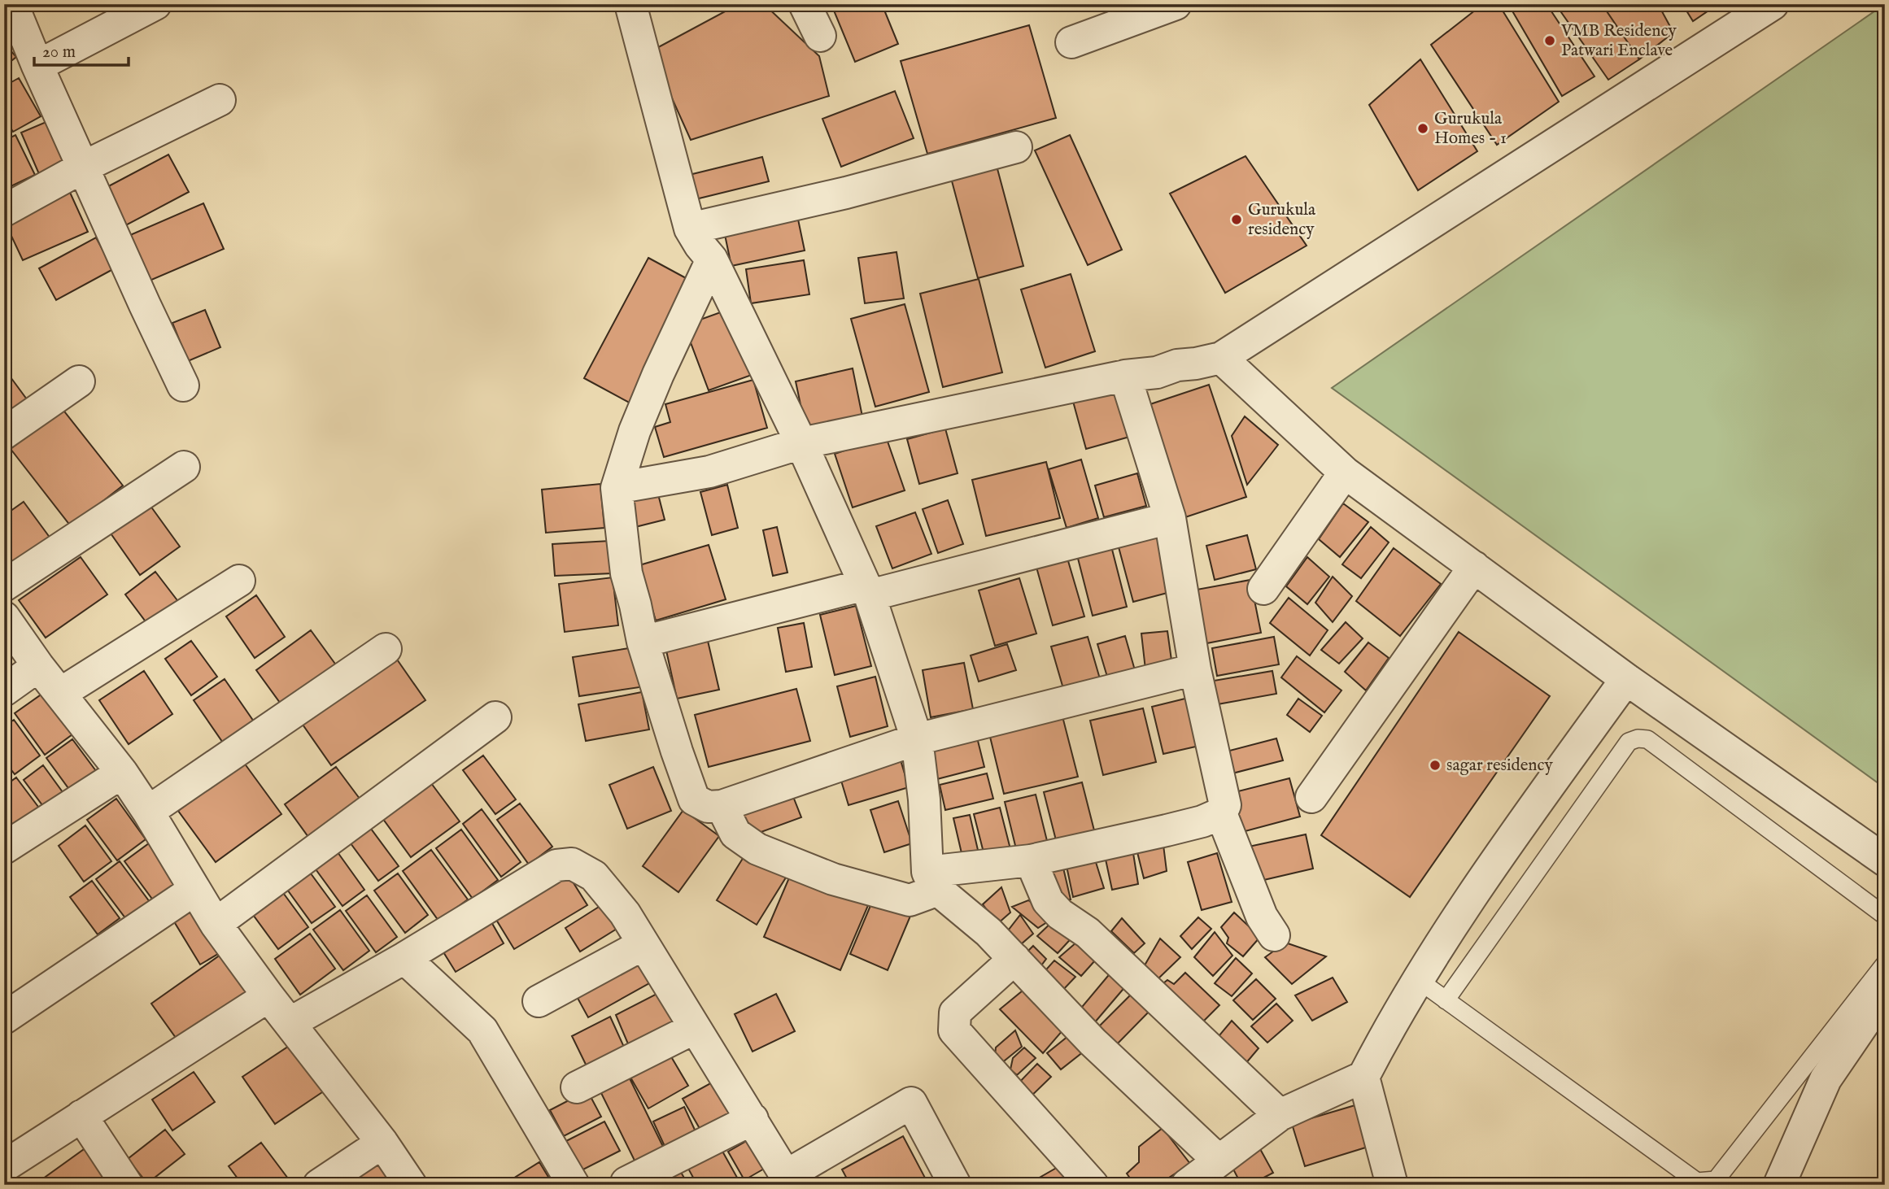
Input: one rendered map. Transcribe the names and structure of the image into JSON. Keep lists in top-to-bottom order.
{
  "places": [
    "VMB Residency Patwari Enclave",
    "Gurukula Homes - 1",
    "Gurukula residency",
    "sagar residency"
  ],
  "scale_bar": "20 m"
}
